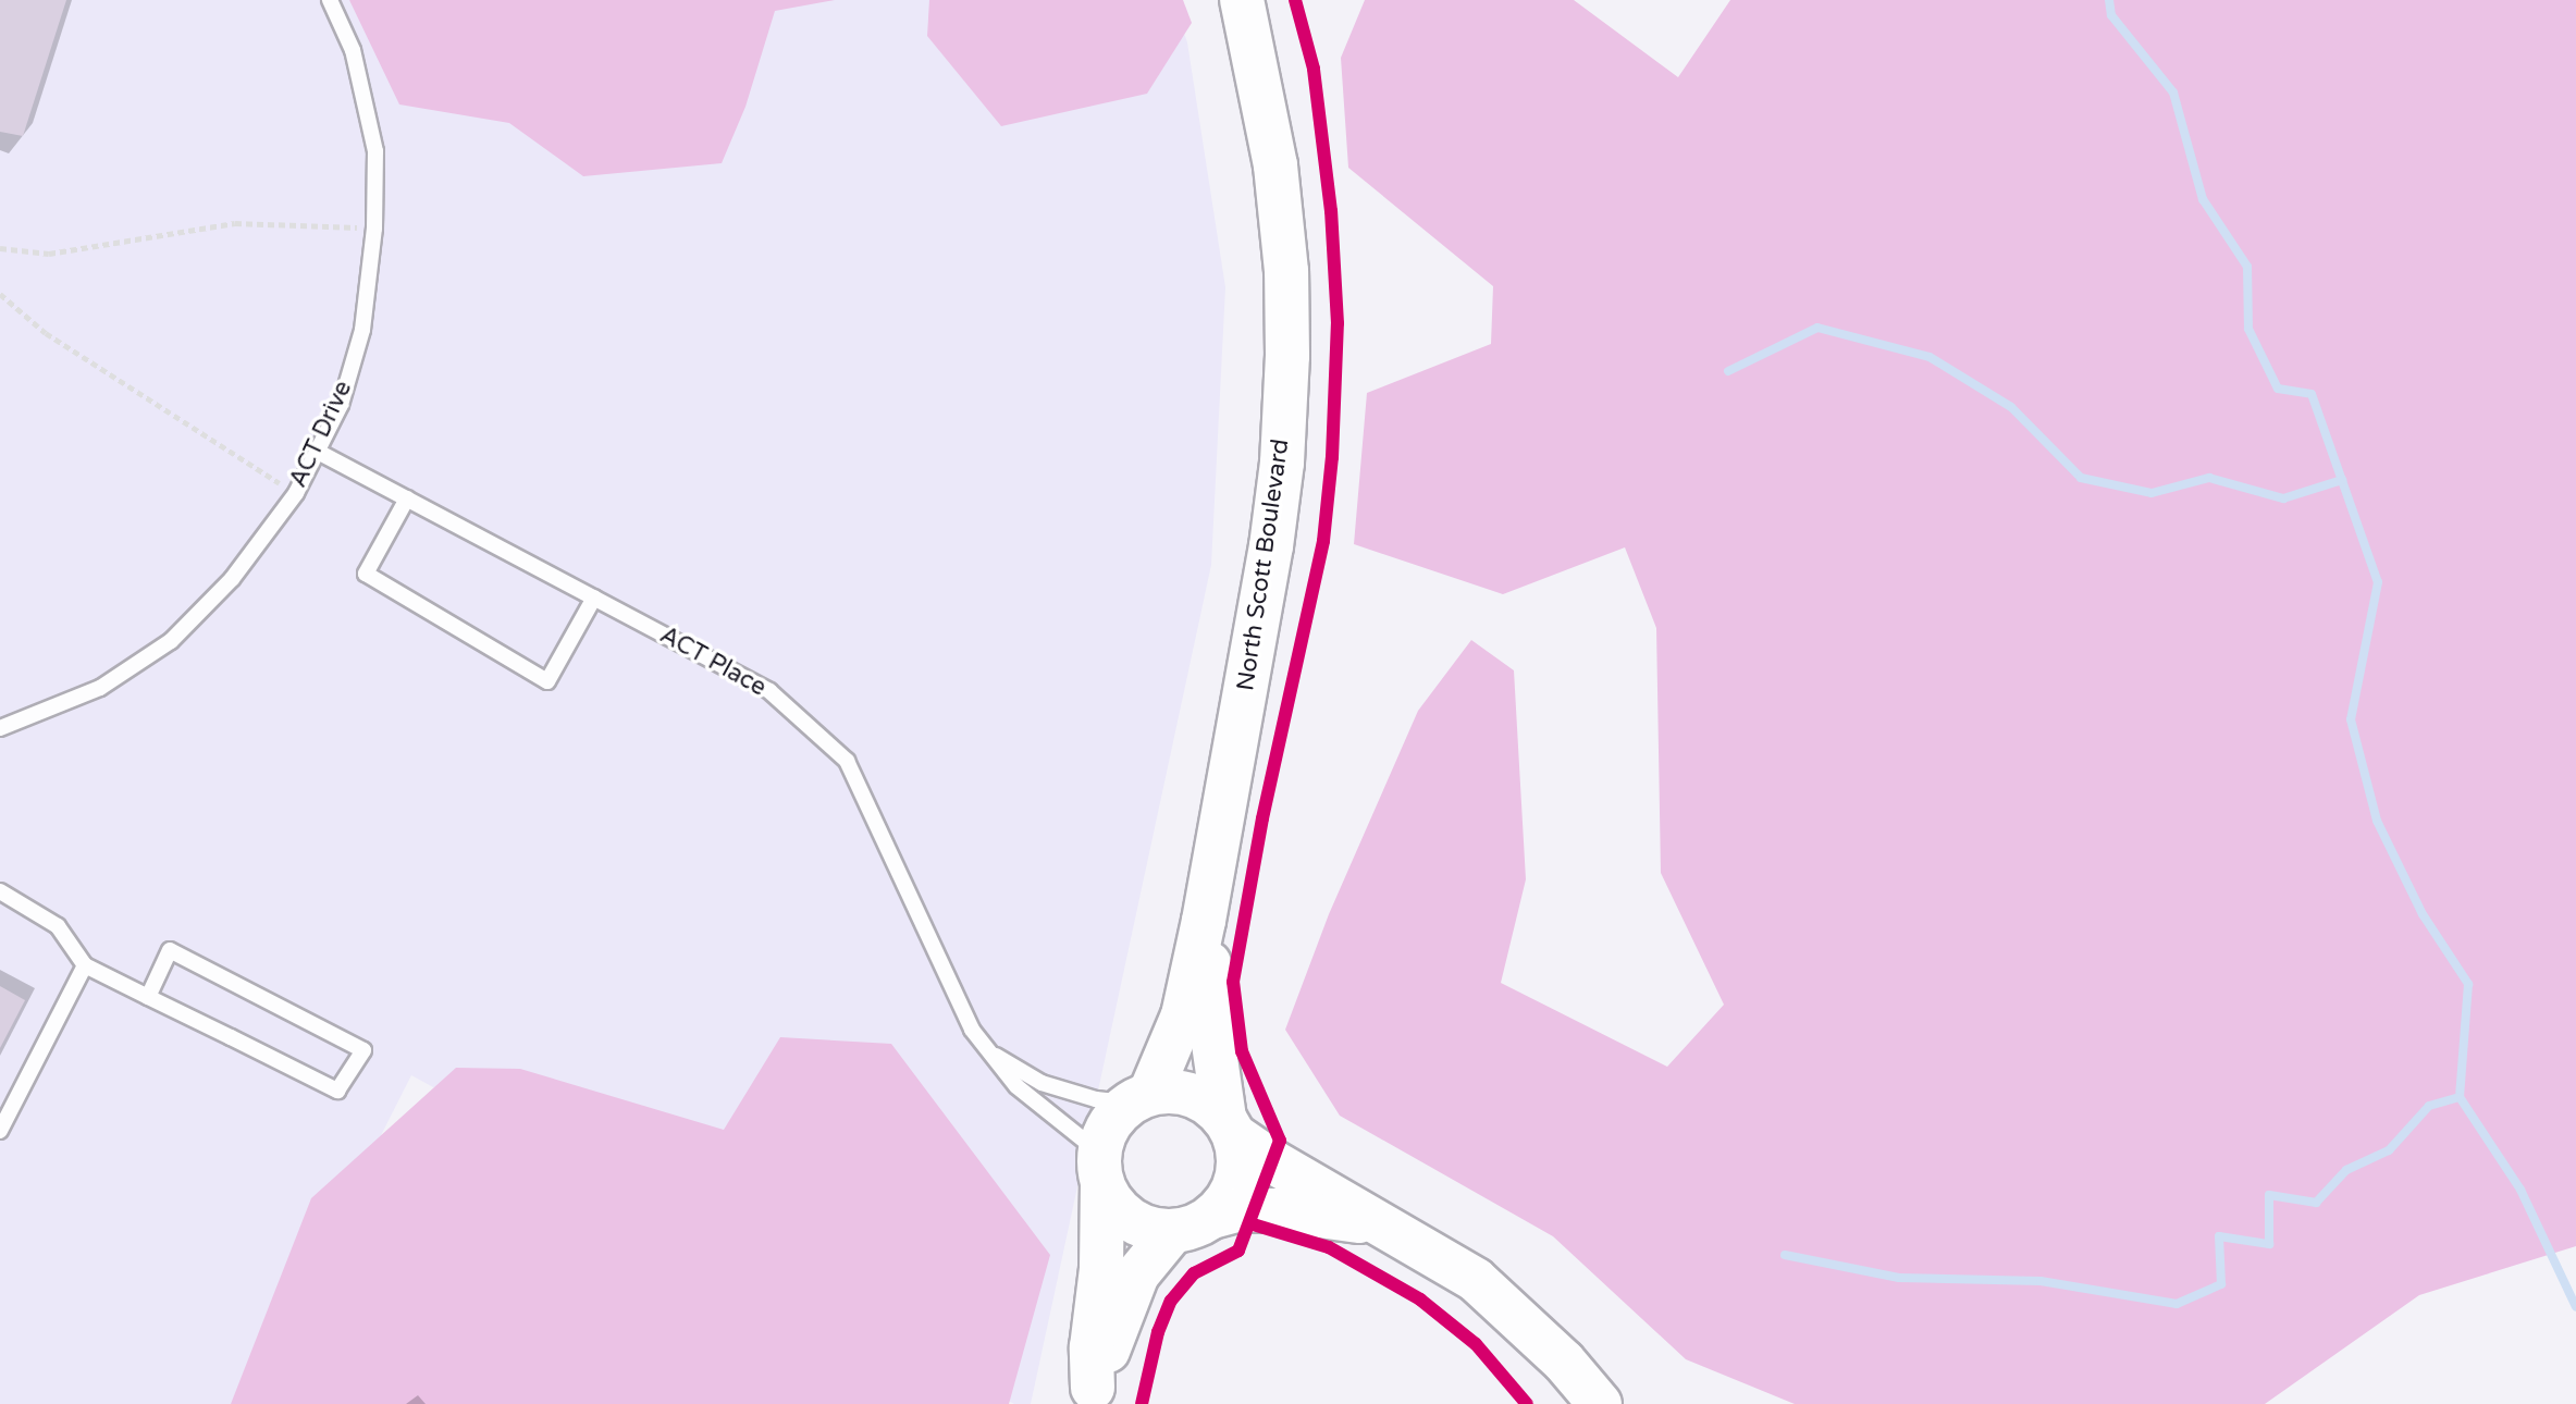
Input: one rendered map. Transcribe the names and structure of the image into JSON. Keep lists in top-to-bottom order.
{
  "streets": {
    "main road": ["North Scott Boulevard"],
    "lane": ["ACT Drive", "ACT Place"]
  },
  "crossings": [
    ["ACT Drive", "ACT Place"],
    ["North Scott Boulevard", "ACT Place"]
  ]
}
